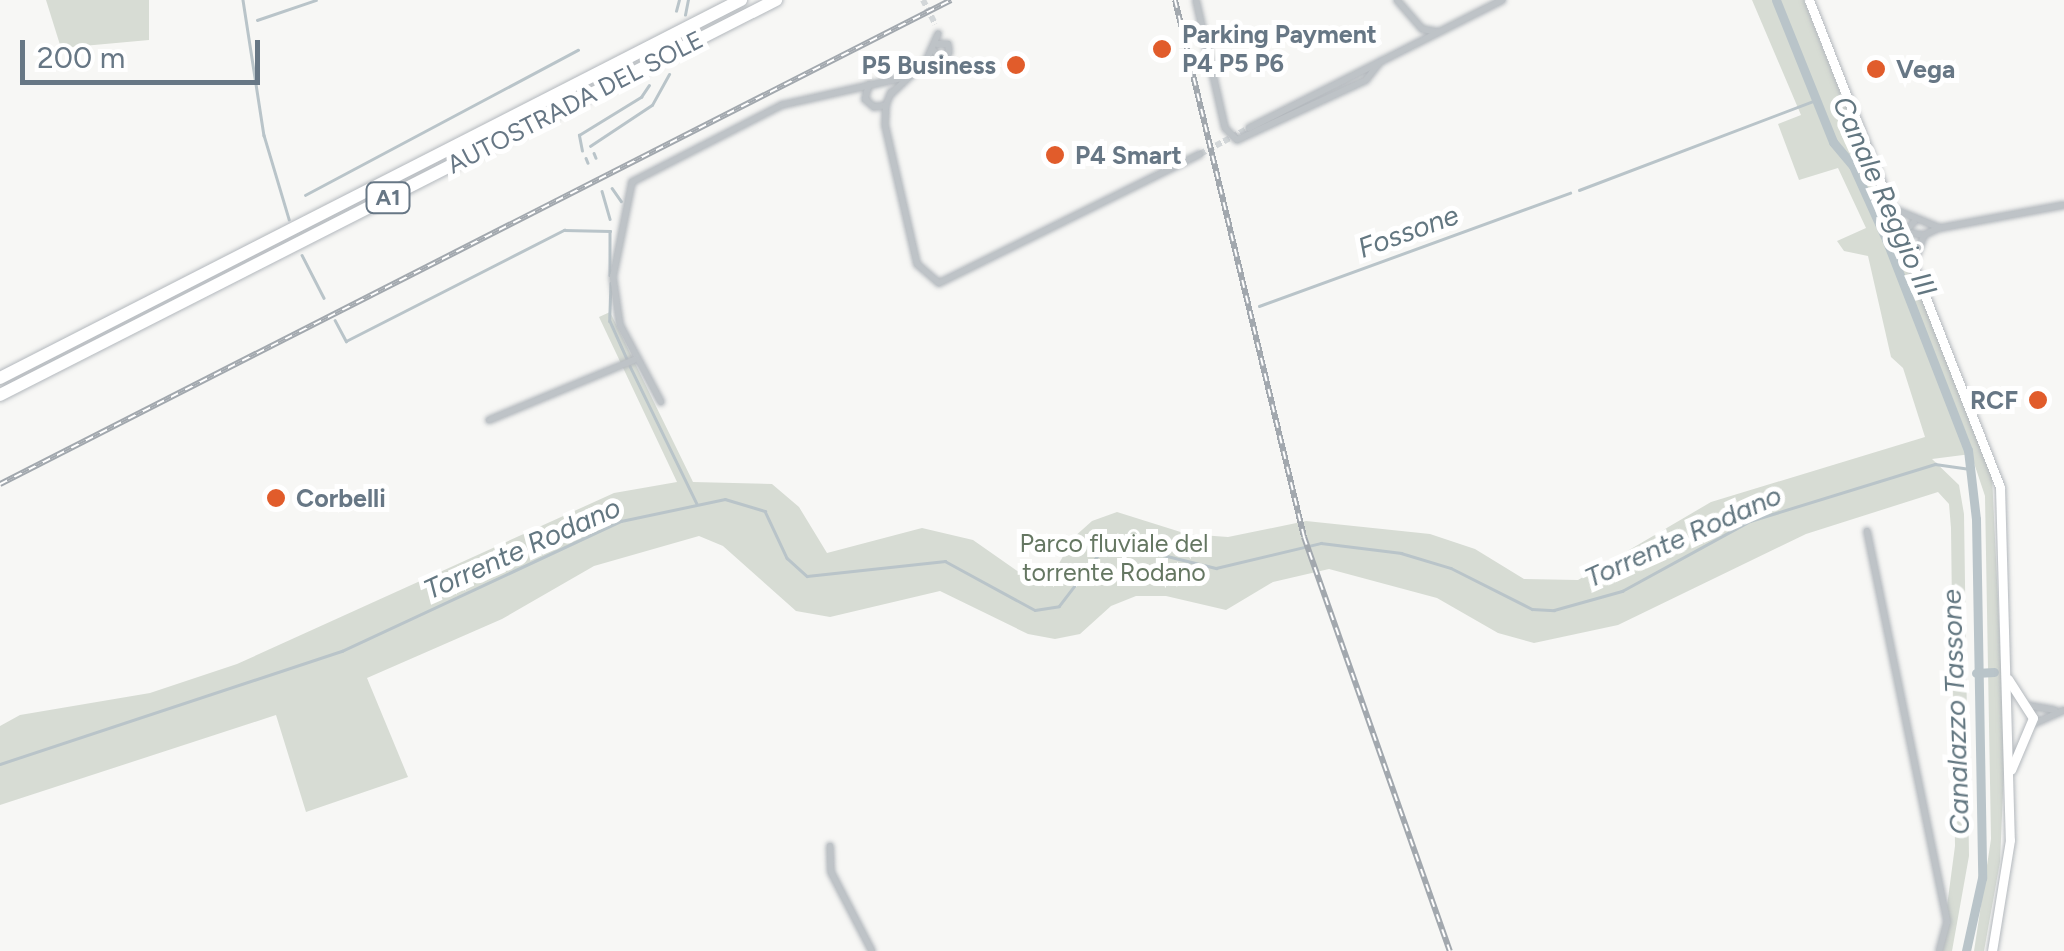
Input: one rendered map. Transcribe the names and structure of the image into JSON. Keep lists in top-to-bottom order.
{
  "streets": {
    "highway": ["AUTOSTRADA DEL SOLE", "A1"]
  },
  "water": [
    "Canale Reggio III",
    "Fossone",
    "Torrente Rodano",
    "Canalazzo Tassone"
  ],
  "parks": ["Parco fluviale del torrente Rodano"],
  "places": [
    "Parking Payment P4 P5 P6",
    "P5 Business",
    "Vega",
    "P4 Smart",
    "RCF",
    "Corbelli"
  ],
  "scale_bar": "200 m"
}
